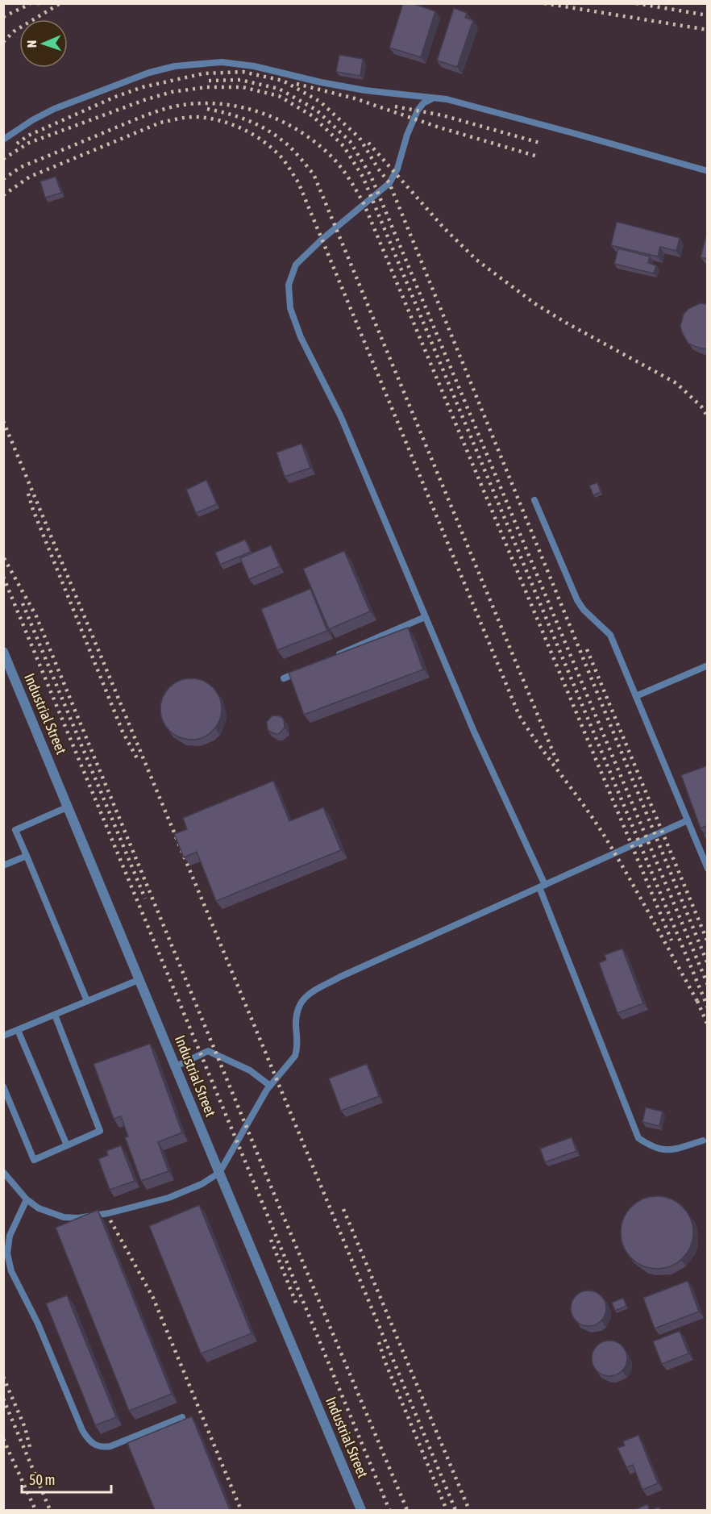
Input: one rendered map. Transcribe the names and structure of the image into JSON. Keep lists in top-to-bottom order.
{
  "streets": {
    "street": ["Industrial Street"]
  },
  "scale_bar": "50 m",
  "north": "left"
}
